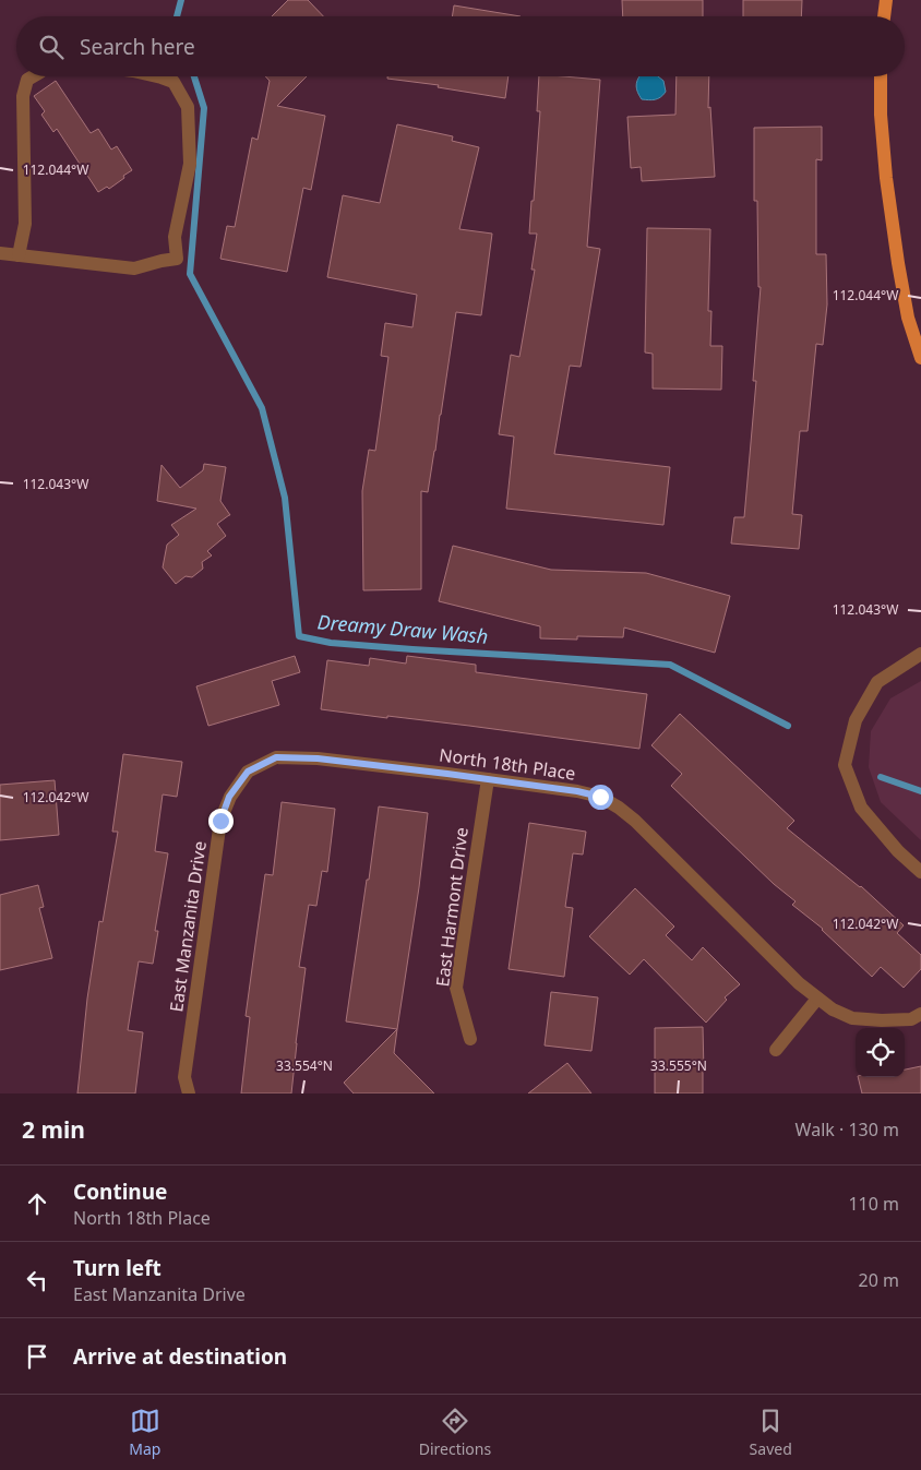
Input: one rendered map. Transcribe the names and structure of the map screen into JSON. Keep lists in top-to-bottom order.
{
  "streets": {
    "street": ["North 18th Place", "East Harmont Drive", "East Manzanita Drive"]
  },
  "crossings": [
    ["North 18th Place", "East Harmont Drive"],
    ["North 18th Place", "East Manzanita Drive"]
  ],
  "water": ["Dreamy Draw Wash"],
  "page": {
    "search": "Search here",
    "heading": ["2 min", "Walk · 130 m"],
    "list": [
      ["Continue", "North 18th Place", "110 m"],
      ["Turn left", "East Manzanita Drive", "20 m"],
      "Arrive at destination"
    ],
    "nav": ["Map", "Directions", "Saved"]
  },
  "coordinates": [
    "112.044°W",
    "112.043°W",
    "112.042°W",
    "33.554°N",
    "33.555°N"
  ]
}
